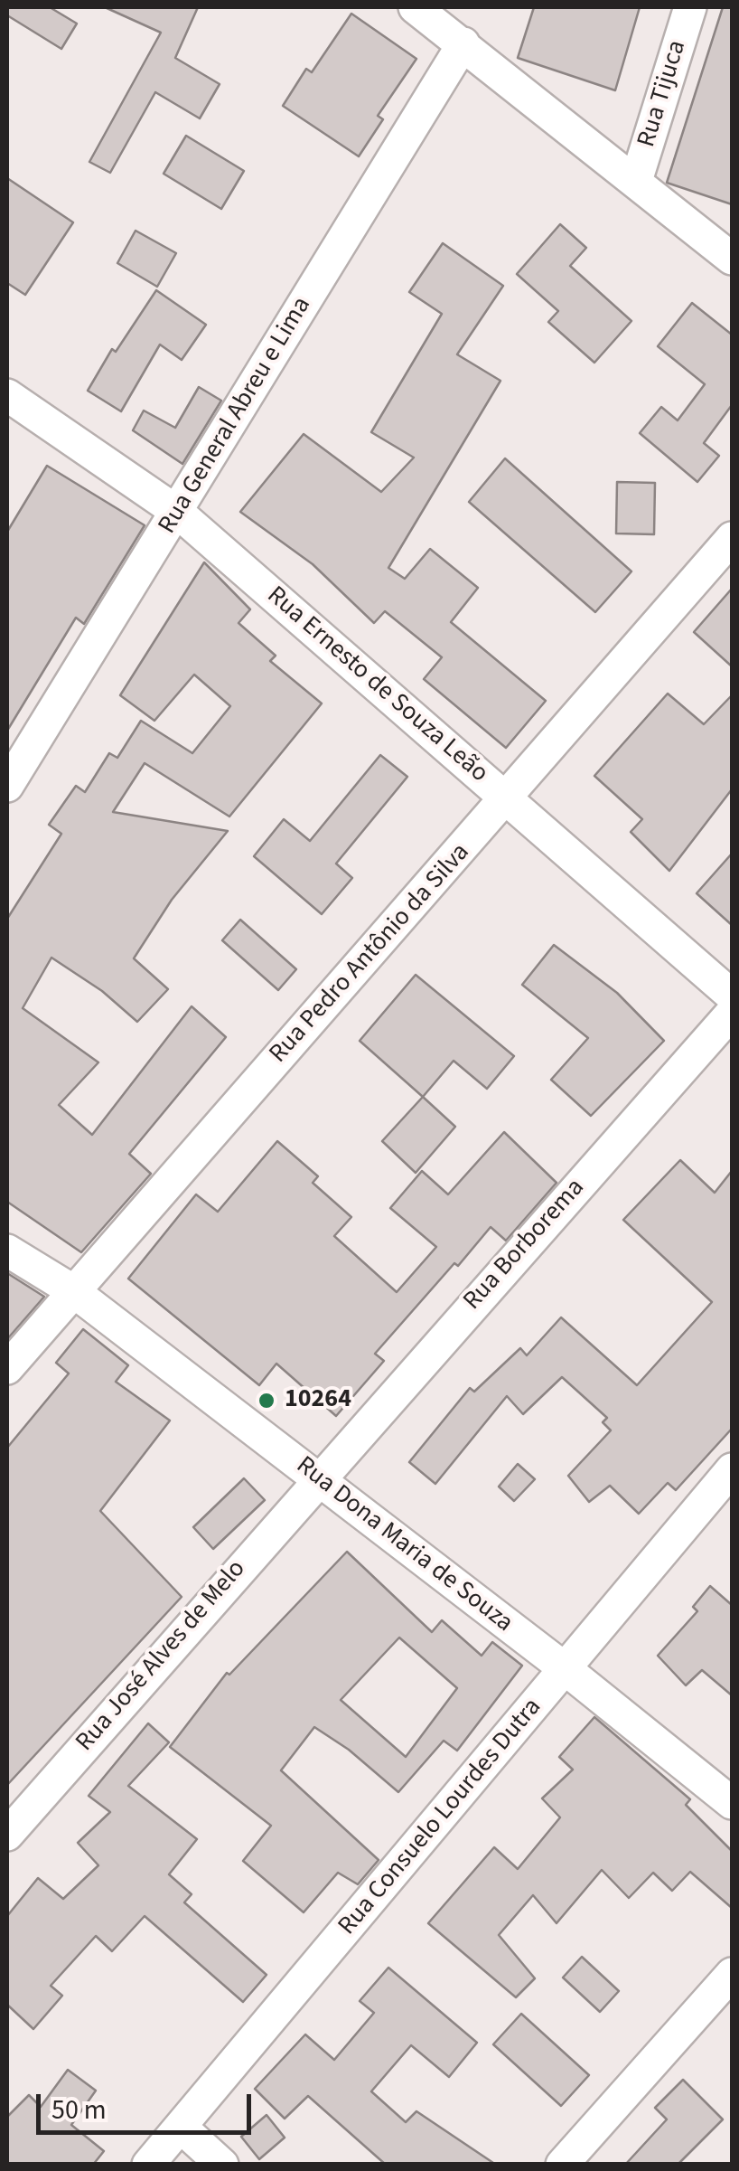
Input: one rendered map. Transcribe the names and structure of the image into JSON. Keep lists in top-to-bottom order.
{
  "streets": {
    "street": [
      "Rua Tijuca",
      "Rua General Abreu e Lima",
      "Rua Ernesto de Souza Leão",
      "Rua Pedro Antônio da Silva",
      "Rua Borborema",
      "Rua Dona Maria de Souza",
      "Rua José Alves de Melo",
      "Rua Consuelo Lourdes Dutra"
    ]
  },
  "crossings": [
    ["Rua General Abreu e Lima", "Rua Ernesto de Souza Leão"],
    ["Rua Ernesto de Souza Leão", "Rua Pedro Antônio da Silva"],
    ["Rua Pedro Antônio da Silva", "Rua Dona Maria de Souza"],
    ["Rua Borborema", "Rua Dona Maria de Souza"],
    ["Rua Borborema", "Rua José Alves de Melo"],
    ["Rua Dona Maria de Souza", "Rua José Alves de Melo"],
    ["Rua Dona Maria de Souza", "Rua Consuelo Lourdes Dutra"]
  ],
  "places": ["10264"],
  "scale_bar": "50 m"
}
